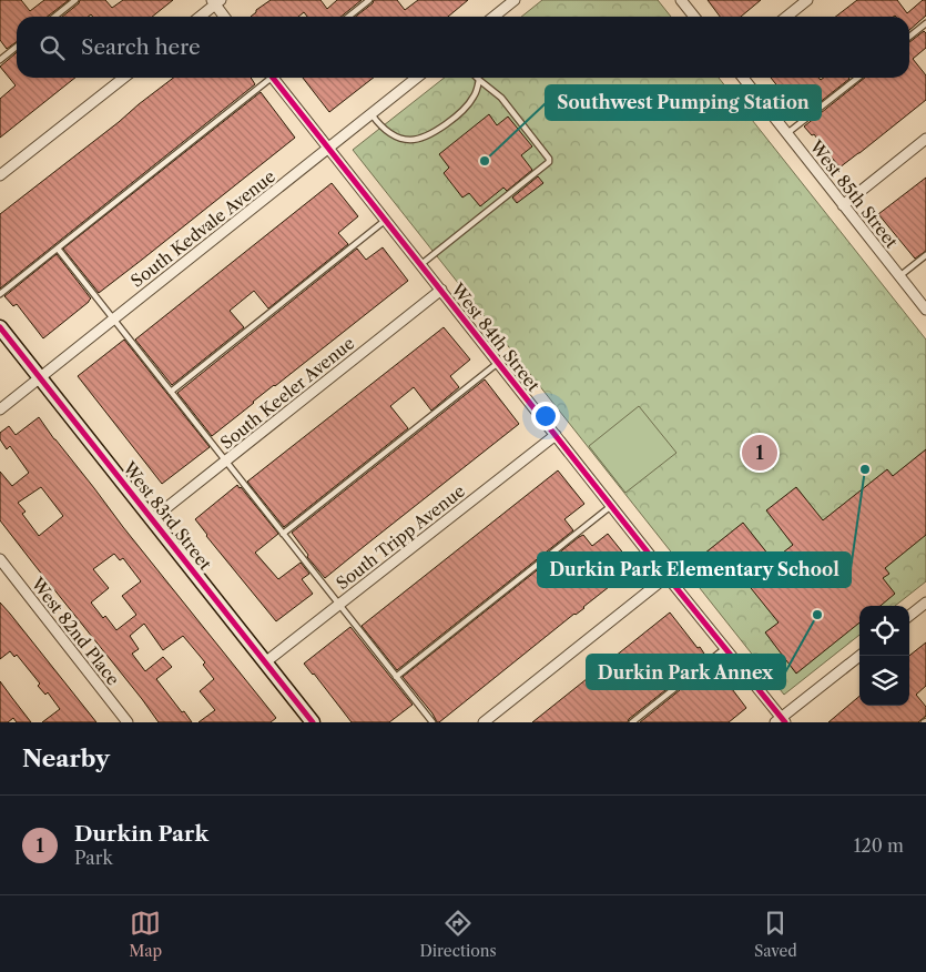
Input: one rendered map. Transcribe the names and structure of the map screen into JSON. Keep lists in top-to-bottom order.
{
  "streets": {
    "street": [
      "West 85th Street",
      "South Kedvale Avenue",
      "West 84th Street",
      "South Keeler Avenue",
      "West 83rd Street",
      "South Tripp Avenue",
      "West 82nd Place"
    ]
  },
  "crossings": [
    ["South Kedvale Avenue", "West 84th Street"],
    ["South Kedvale Avenue", "West 83rd Street"],
    ["West 84th Street", "South Keeler Avenue"],
    ["West 84th Street", "South Tripp Avenue"],
    ["South Keeler Avenue", "West 83rd Street"],
    ["West 83rd Street", "South Tripp Avenue"]
  ],
  "places": ["Southwest Pumping Station", "Durkin Park Elementary School", "Durkin Park Annex"],
  "page": {
    "search": "Search here",
    "pins": "1",
    "heading": "Nearby",
    "list": [
      {
        "mark": "1",
        "name": "Durkin Park",
        "note": "Park",
        "value": "120 m"
      }
    ],
    "nav": ["Map", "Directions", "Saved"]
  }
}
